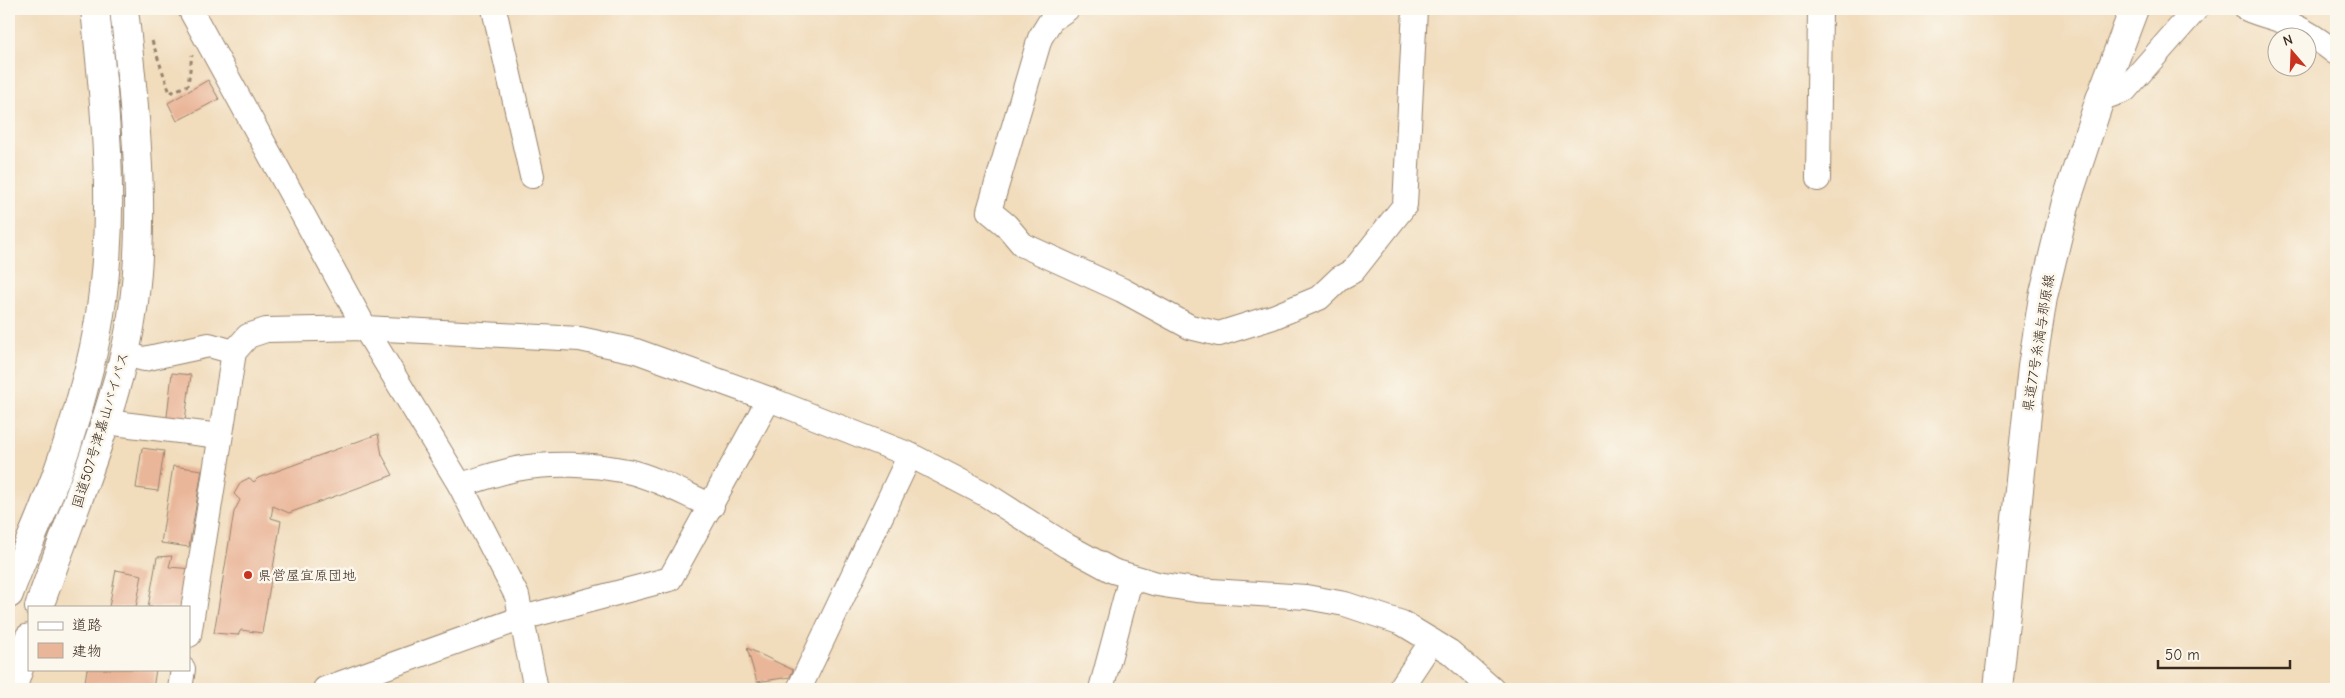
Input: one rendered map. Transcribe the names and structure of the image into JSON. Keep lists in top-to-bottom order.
{
  "streets": {
    "main road": ["県道77号糸満与那原線", "国道507号津嘉山バイパス"]
  },
  "places": ["県営屋宜原団地"],
  "legend": ["道路", "建物"],
  "scale_bar": "50 m",
  "north": "top"
}
